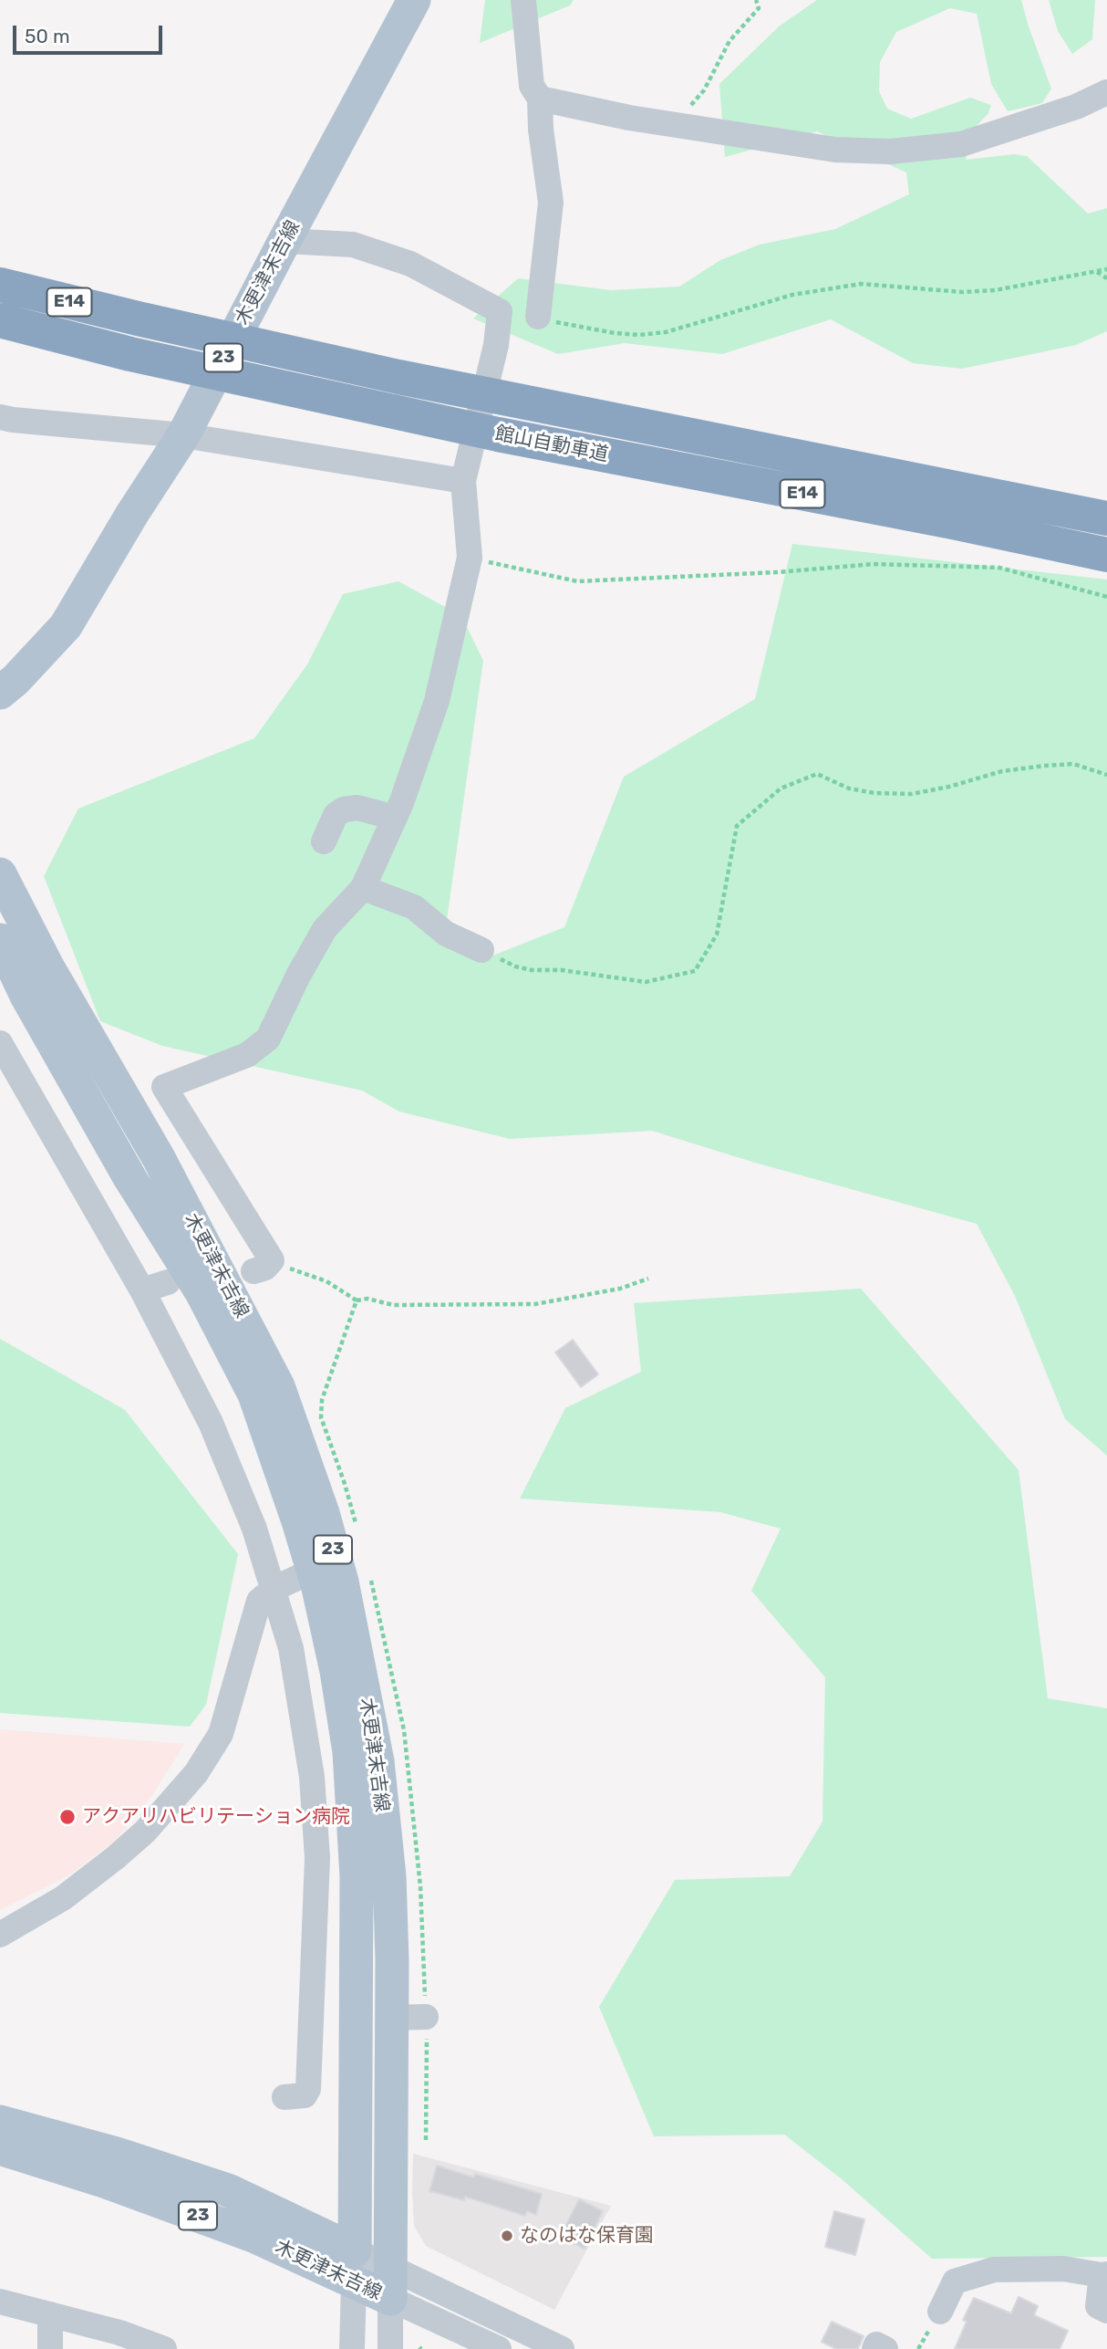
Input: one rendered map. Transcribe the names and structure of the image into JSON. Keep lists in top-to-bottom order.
{
  "streets": {
    "highway": ["E14", "館山自動車道"],
    "main road": ["木更津末吉線", "23"]
  },
  "places": ["アクアリハビリテーション病院", "なのはな保育園"],
  "scale_bar": "50 m"
}
